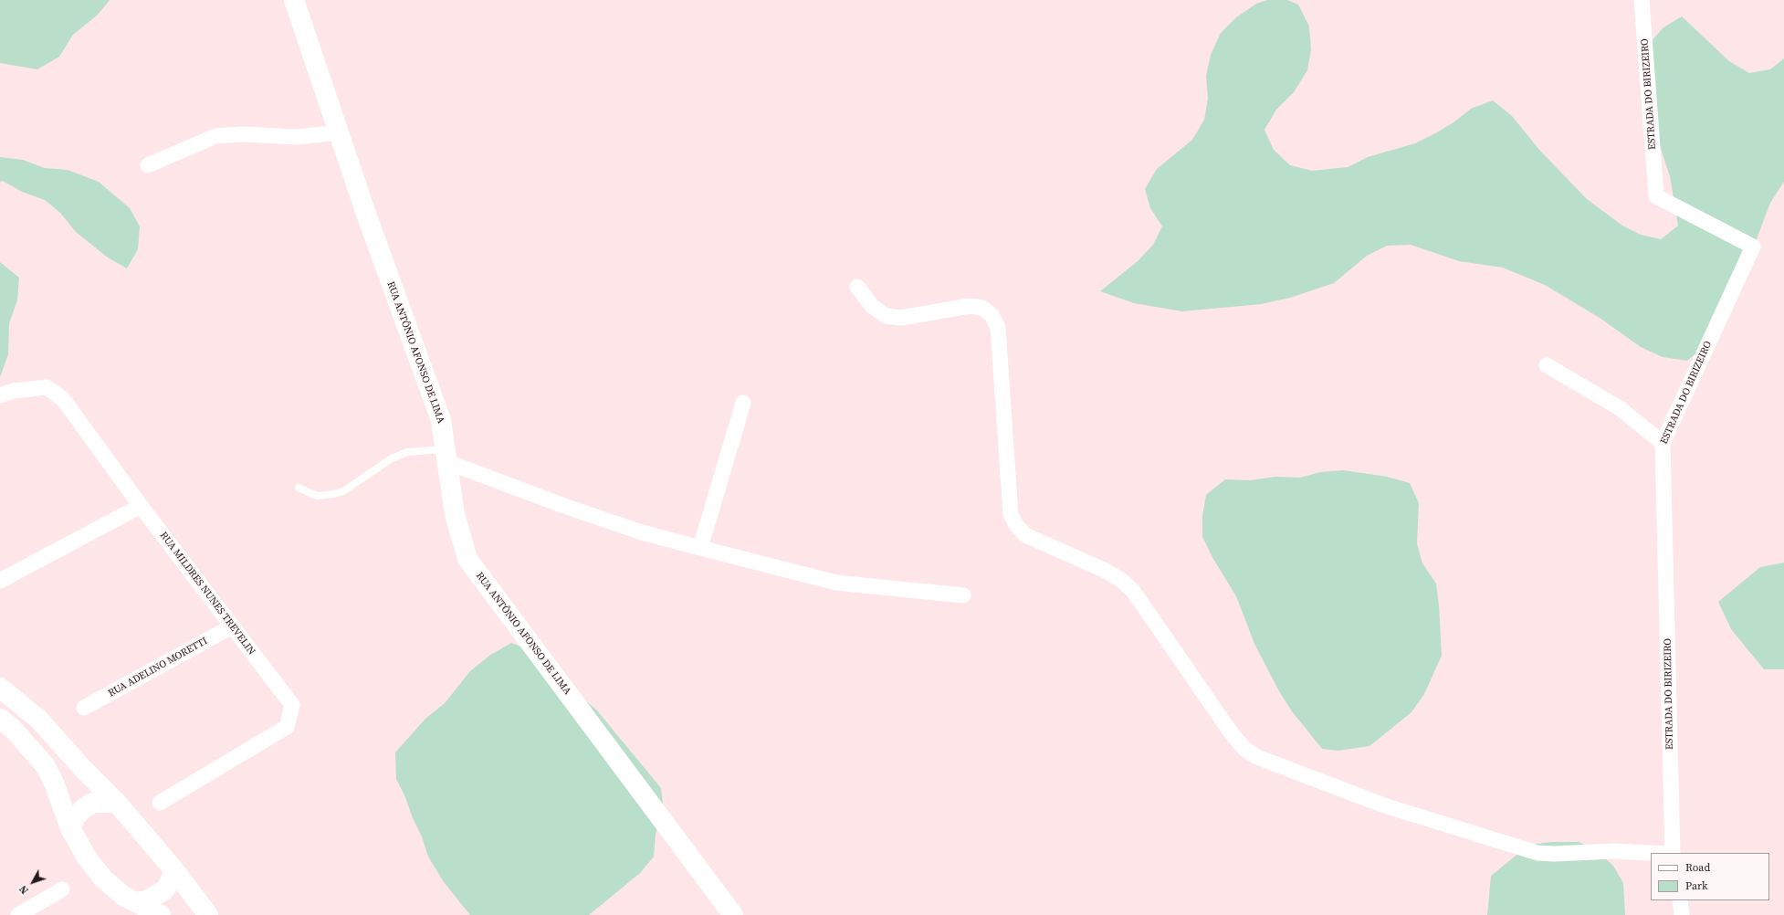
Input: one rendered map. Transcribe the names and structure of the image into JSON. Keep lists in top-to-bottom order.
{
  "streets": {
    "main road": ["RUA ANTÔNIO AFONSO DE LIMA"],
    "street": ["ESTRADA DO BIRIZEIRO", "RUA MILDRES NUNES TREVELIN", "RUA ADELINO MORETTI"]
  },
  "crossings": [
    ["RUA MILDRES NUNES TREVELIN", "RUA ADELINO MORETTI"]
  ],
  "legend": ["Road", "Park"],
  "north": "bottom left"
}
